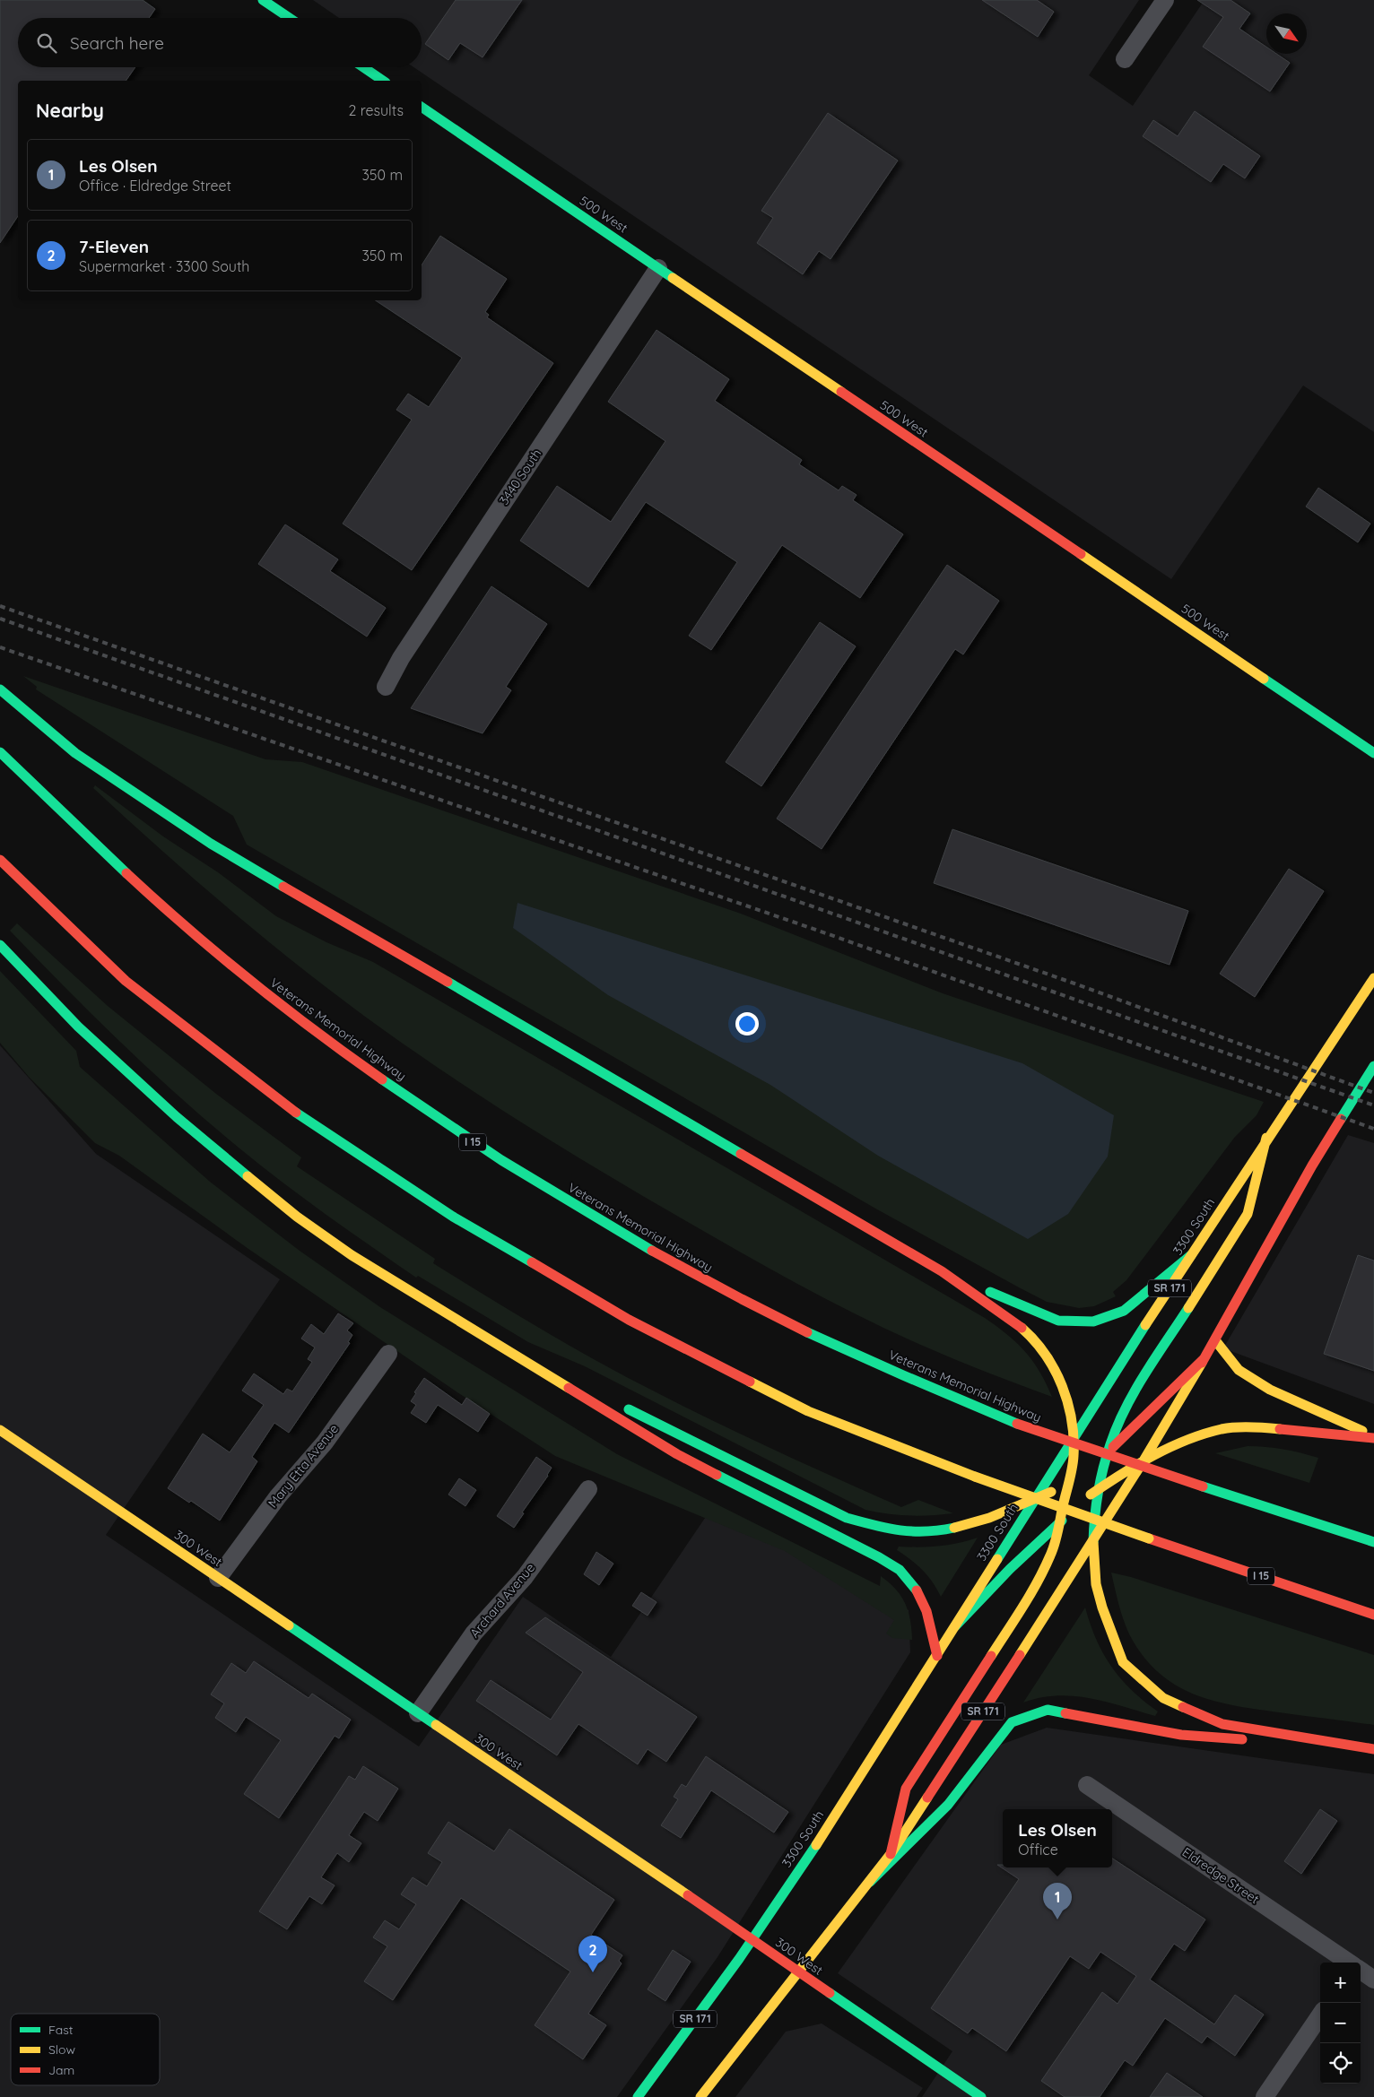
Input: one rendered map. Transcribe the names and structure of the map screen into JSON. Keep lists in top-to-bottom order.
{
  "streets": {
    "main road": [
      "500 West",
      "Veterans Memorial Highway",
      "I 15",
      "3300 South",
      "SR 171",
      "300 West"
    ],
    "street": [
      "3440 South",
      "Mary Etta Avenue",
      "Archard Avenue",
      "Eldredge Street"
    ]
  },
  "crossings": [
    ["500 West", "3440 South"],
    ["3300 South", "300 West"],
    ["SR 171", "300 West"],
    ["Mary Etta Avenue", "300 West"],
    ["300 West", "Archard Avenue"]
  ],
  "legend": ["Fast", "Slow", "Jam"],
  "north": "bottom right",
  "page": {
    "search": "Search here",
    "heading": ["Nearby", "2 results"],
    "list": [
      {
        "mark": "1",
        "name": "Les Olsen",
        "note": "Office · Eldredge Street",
        "value": "350 m"
      },
      {
        "mark": "2",
        "name": "7-Eleven",
        "note": "Supermarket · 3300 South",
        "value": "350 m"
      }
    ],
    "popup": ["Les Olsen", "Office"],
    "pins": ["1", "2"],
    "map_buttons": ["+", "−"]
  }
}
